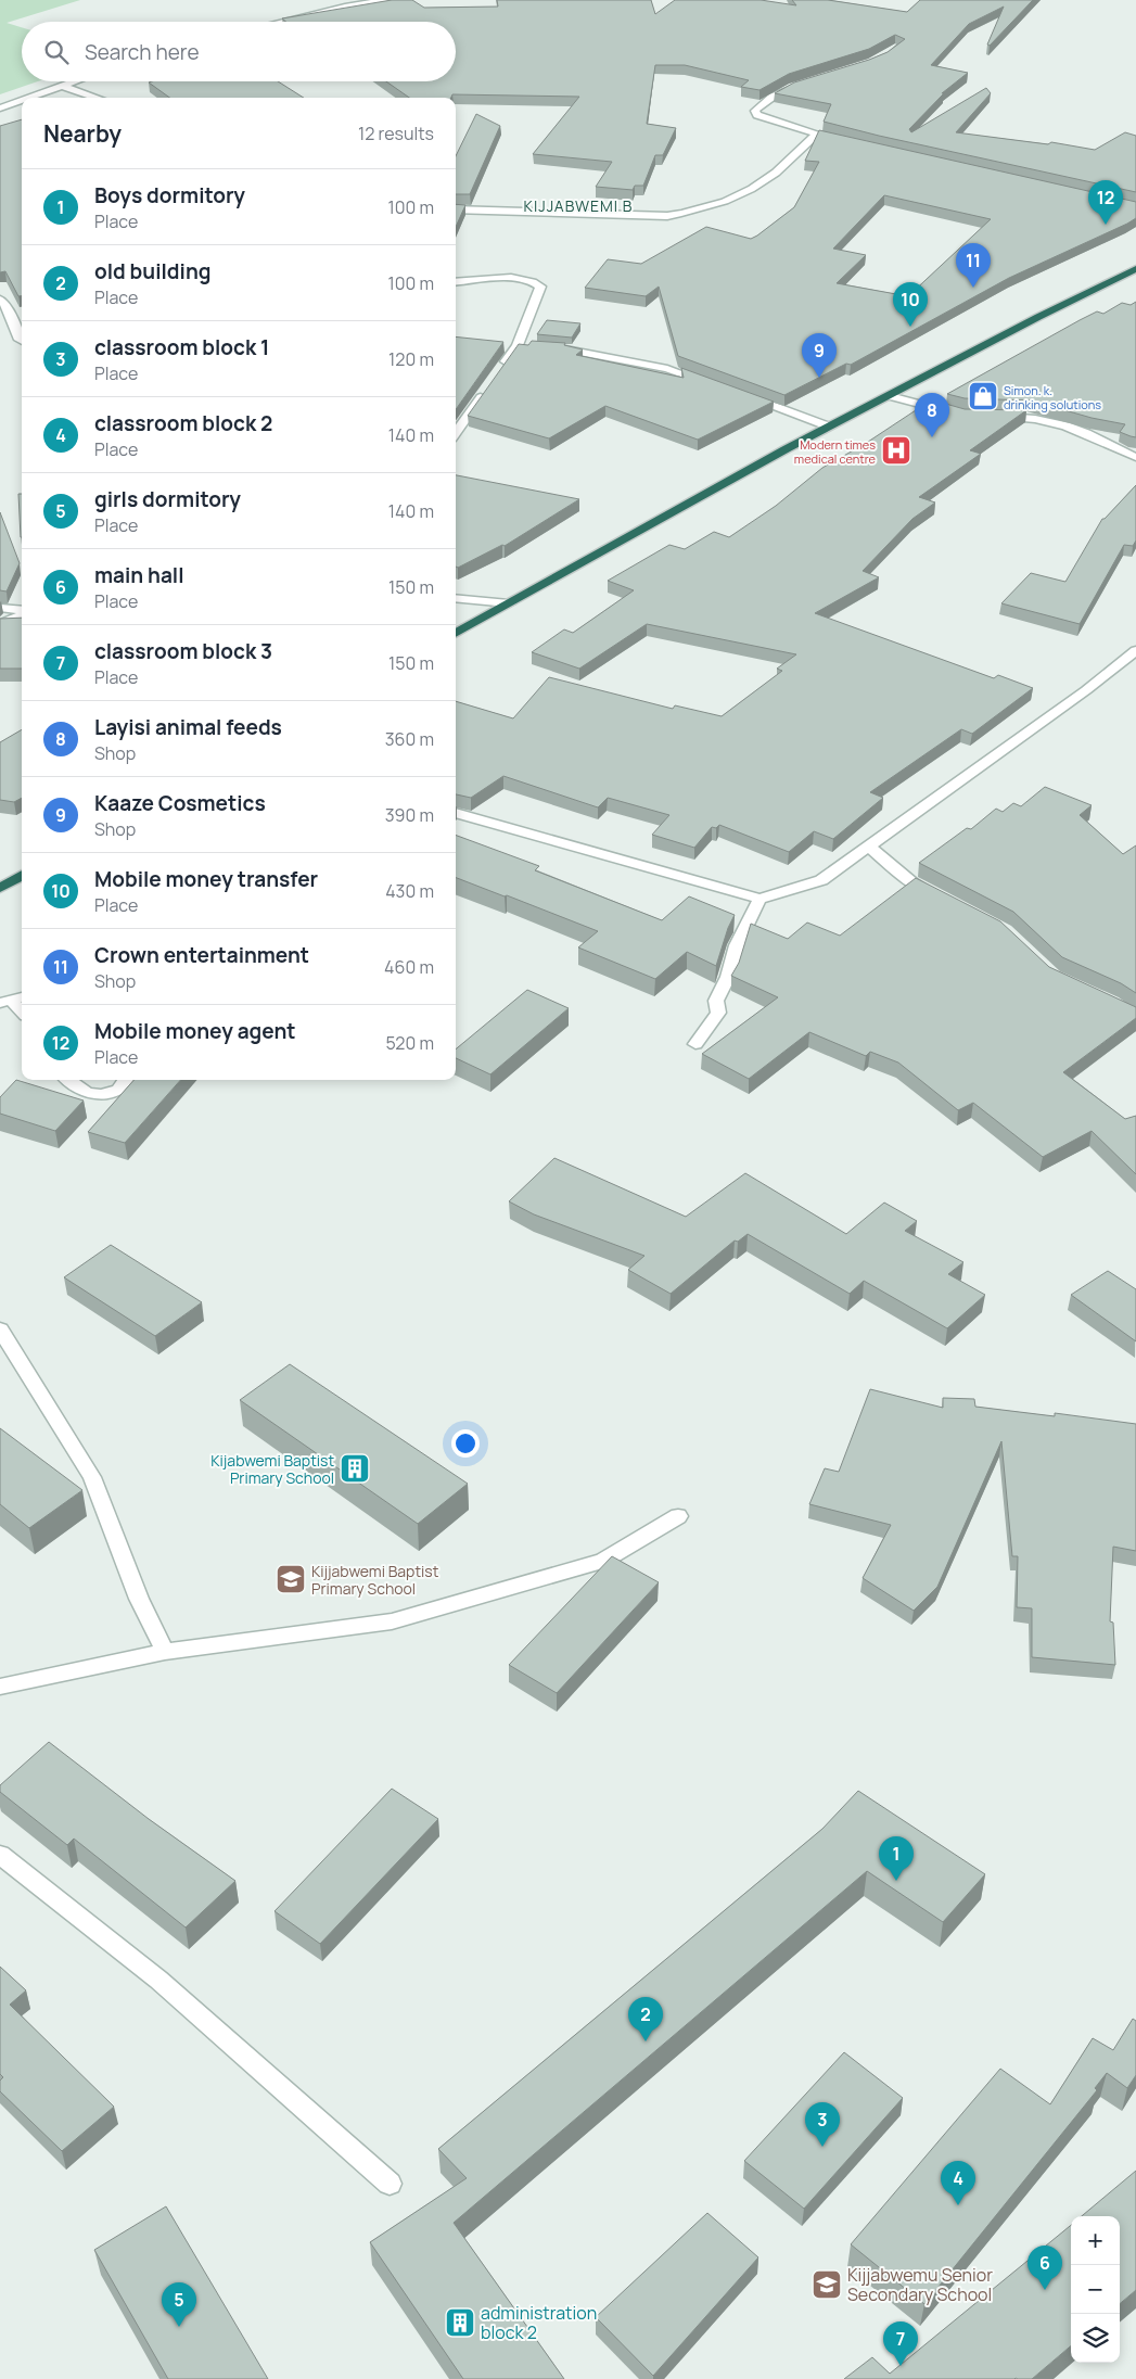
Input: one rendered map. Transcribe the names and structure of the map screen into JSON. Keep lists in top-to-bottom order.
{
  "districts": ["KIJJABWEMI B"],
  "places": {
    "shop": ["Simon. k. drinking solutions"],
    "hospital": ["Modern times medical centre"],
    "building": ["Kijabwemi Baptist Primary School", "administration block 2"],
    "school or university": ["Kijjabwemi Baptist Primary School", "Kijjabwemu Senior Secondary School"]
  },
  "page": {
    "search": "Search here",
    "heading": ["Nearby", "12 results"],
    "list": [
      {
        "mark": "1",
        "name": "Boys dormitory",
        "note": "Place",
        "value": "100 m"
      },
      {
        "mark": "2",
        "name": "old building",
        "note": "Place",
        "value": "100 m"
      },
      {
        "mark": "3",
        "name": "classroom block 1",
        "note": "Place",
        "value": "120 m"
      },
      {
        "mark": "4",
        "name": "classroom block 2",
        "note": "Place",
        "value": "140 m"
      },
      {
        "mark": "5",
        "name": "girls dormitory",
        "note": "Place",
        "value": "140 m"
      },
      {
        "mark": "6",
        "name": "main hall",
        "note": "Place",
        "value": "150 m"
      },
      {
        "mark": "7",
        "name": "classroom block 3",
        "note": "Place",
        "value": "150 m"
      },
      {
        "mark": "8",
        "name": "Layisi animal feeds",
        "note": "Shop",
        "value": "360 m"
      },
      {
        "mark": "9",
        "name": "Kaaze Cosmetics",
        "note": "Shop",
        "value": "390 m"
      },
      {
        "mark": "10",
        "name": "Mobile money transfer",
        "note": "Place",
        "value": "430 m"
      },
      {
        "mark": "11",
        "name": "Crown entertainment",
        "note": "Shop",
        "value": "460 m"
      },
      {
        "mark": "12",
        "name": "Mobile money agent",
        "note": "Place",
        "value": "520 m"
      }
    ],
    "pins": [
      "12",
      "11",
      "10",
      "9",
      "8",
      "1",
      "2",
      "3",
      "4",
      "6",
      "5",
      "7"
    ],
    "map_buttons": ["+", "−"]
  }
}
